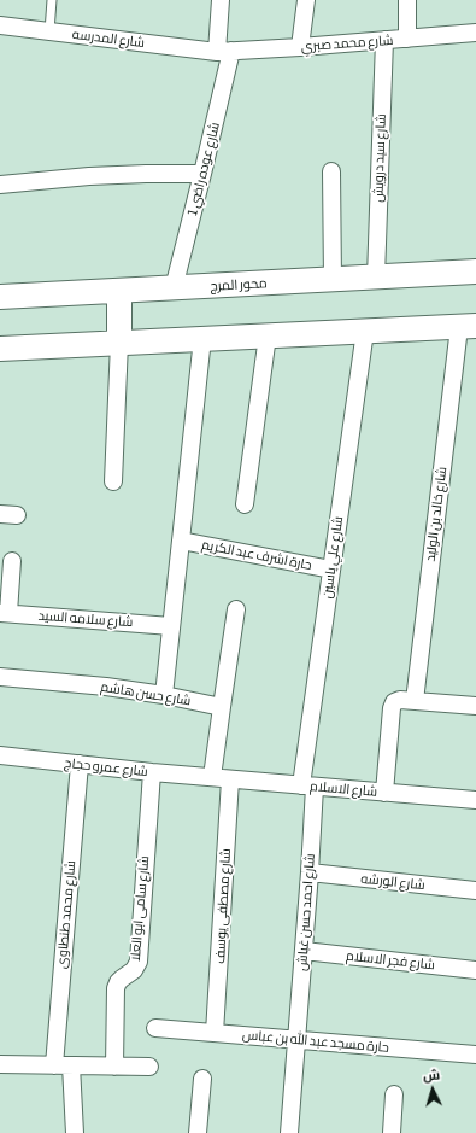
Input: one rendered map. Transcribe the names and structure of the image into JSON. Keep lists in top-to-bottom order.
{
  "streets": {
    "main road": ["محور المرج"],
    "street": [
      "شارع المدرسه",
      "شارع محمد صبري",
      "شارع سيد درويش",
      "شارع عوده راضي 1",
      "شارع خالد بن الوليد",
      "حارة اشرف عبد الكريم",
      "شارع علي ياسين",
      "شارع سلامه السيد",
      "شارع حسن هاشم",
      "شارع عمرو حجاج",
      "شارع الاسلام",
      "شارع الورشه",
      "شارع مصطفى يوسف",
      "شارع سامى ابو العلا",
      "شارع احمد حسن غباش",
      "شارع محمد طنطاوى",
      "شارع فجر الاسلام",
      "حارة مسجد عبد الله بن عباس"
    ]
  },
  "crossings": [
    ["شارع المدرسه", "شارع محمد صبري"],
    ["شارع المدرسه", "شارع عوده راضي 1"],
    ["شارع محمد صبري", "شارع سيد درويش"],
    ["شارع محمد صبري", "شارع عوده راضي 1"],
    ["شارع سيد درويش", "محور المرج"],
    ["شارع عوده راضي 1", "محور المرج"],
    ["حارة اشرف عبد الكريم", "شارع علي ياسين"],
    ["شارع علي ياسين", "شارع الاسلام"],
    ["شارع علي ياسين", "شارع احمد حسن غباش"],
    ["شارع عمرو حجاج", "شارع الاسلام"],
    ["شارع عمرو حجاج", "شارع سامى ابو العلا"],
    ["شارع عمرو حجاج", "شارع محمد طنطاوى"],
    ["شارع الاسلام", "شارع مصطفى يوسف"],
    ["شارع الاسلام", "شارع احمد حسن غباش"],
    ["شارع الورشه", "شارع احمد حسن غباش"],
    ["شارع مصطفى يوسف", "حارة مسجد عبد الله بن عباس"],
    ["شارع احمد حسن غباش", "شارع فجر الاسلام"],
    ["شارع احمد حسن غباش", "حارة مسجد عبد الله بن عباس"]
  ],
  "north": "top"
}
